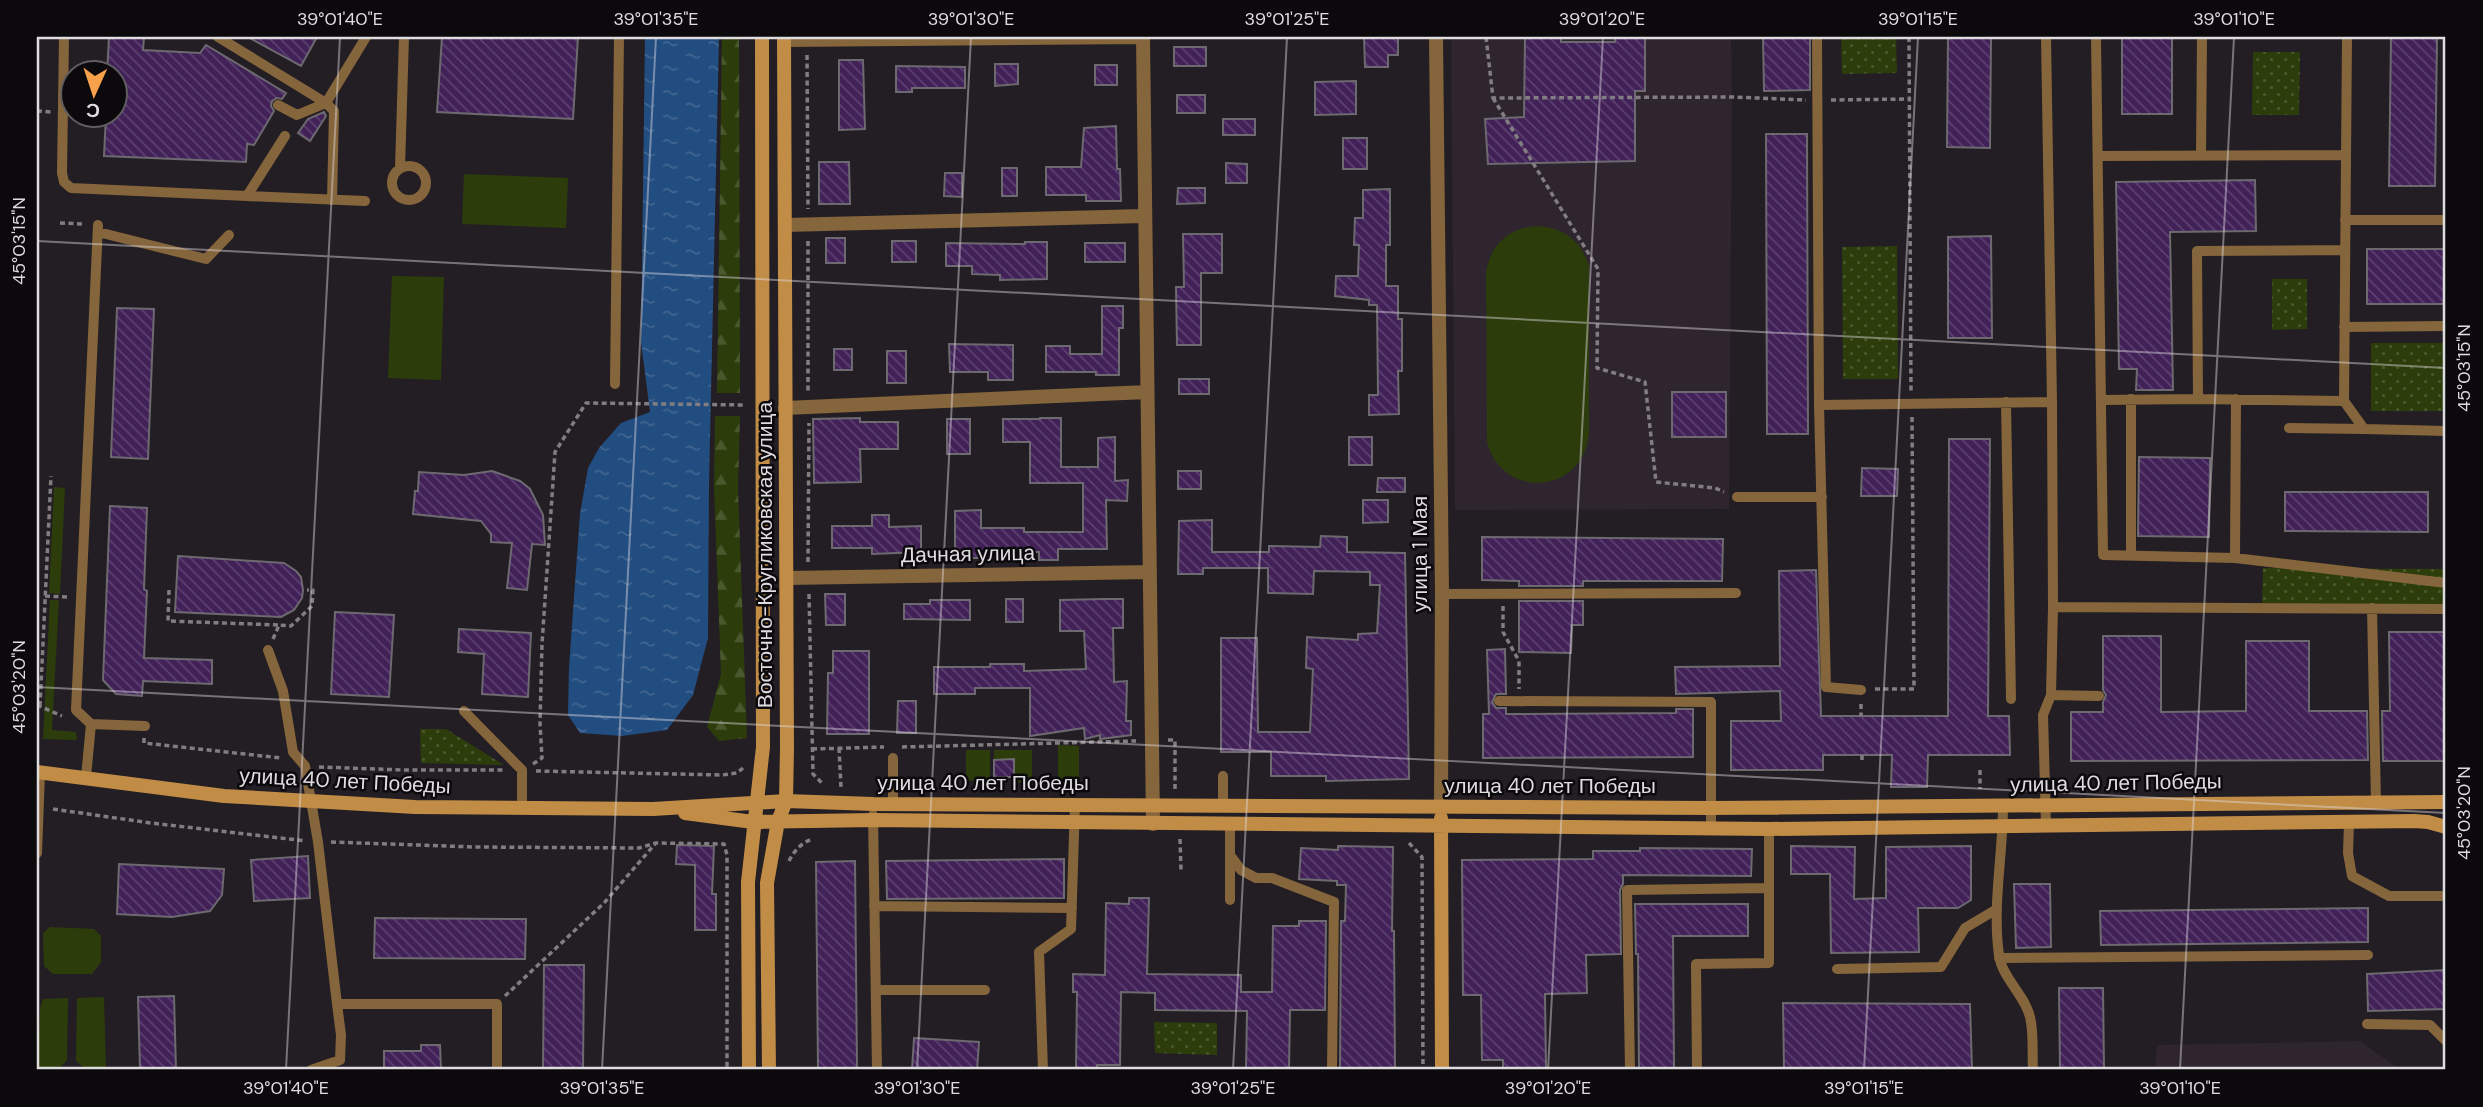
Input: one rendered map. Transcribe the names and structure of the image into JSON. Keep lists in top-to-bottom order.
{
  "streets": {
    "main road": ["улица 1 Мая", "Восточно-Кругликовская улица", "улица 40 лет Победы"],
    "street": ["Дачная улица"]
  },
  "crossings": [
    ["Дачная улица", "Восточно-Кругликовская улица"],
    ["улица 1 Мая", "улица 40 лет Победы"],
    ["Восточно-Кругликовская улица", "улица 40 лет Победы"]
  ],
  "north": "bottom",
  "coordinates": [
    "39°01'40\"E",
    "39°01'35\"E",
    "39°01'30\"E",
    "39°01'25\"E",
    "39°01'20\"E",
    "39°01'15\"E",
    "39°01'10\"E",
    "45°03'15\"N",
    "45°03'20\"N"
  ]
}
